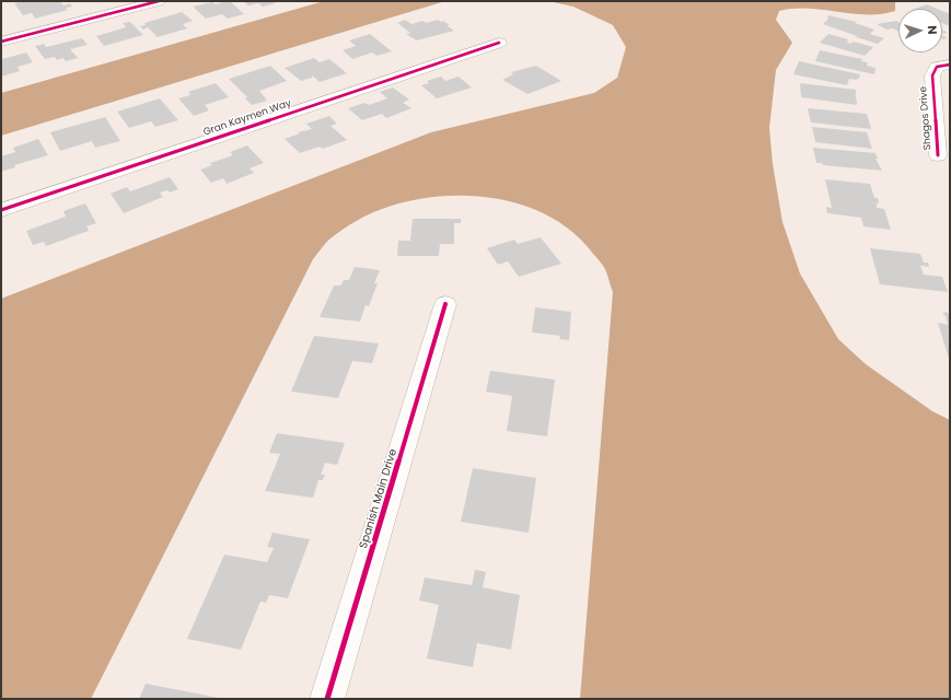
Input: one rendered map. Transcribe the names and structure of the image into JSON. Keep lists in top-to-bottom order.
{
  "streets": {
    "street": ["Gran Kaymen Way", "Shagos Drive", "Spanish Main Drive"]
  },
  "north": "right"
}
